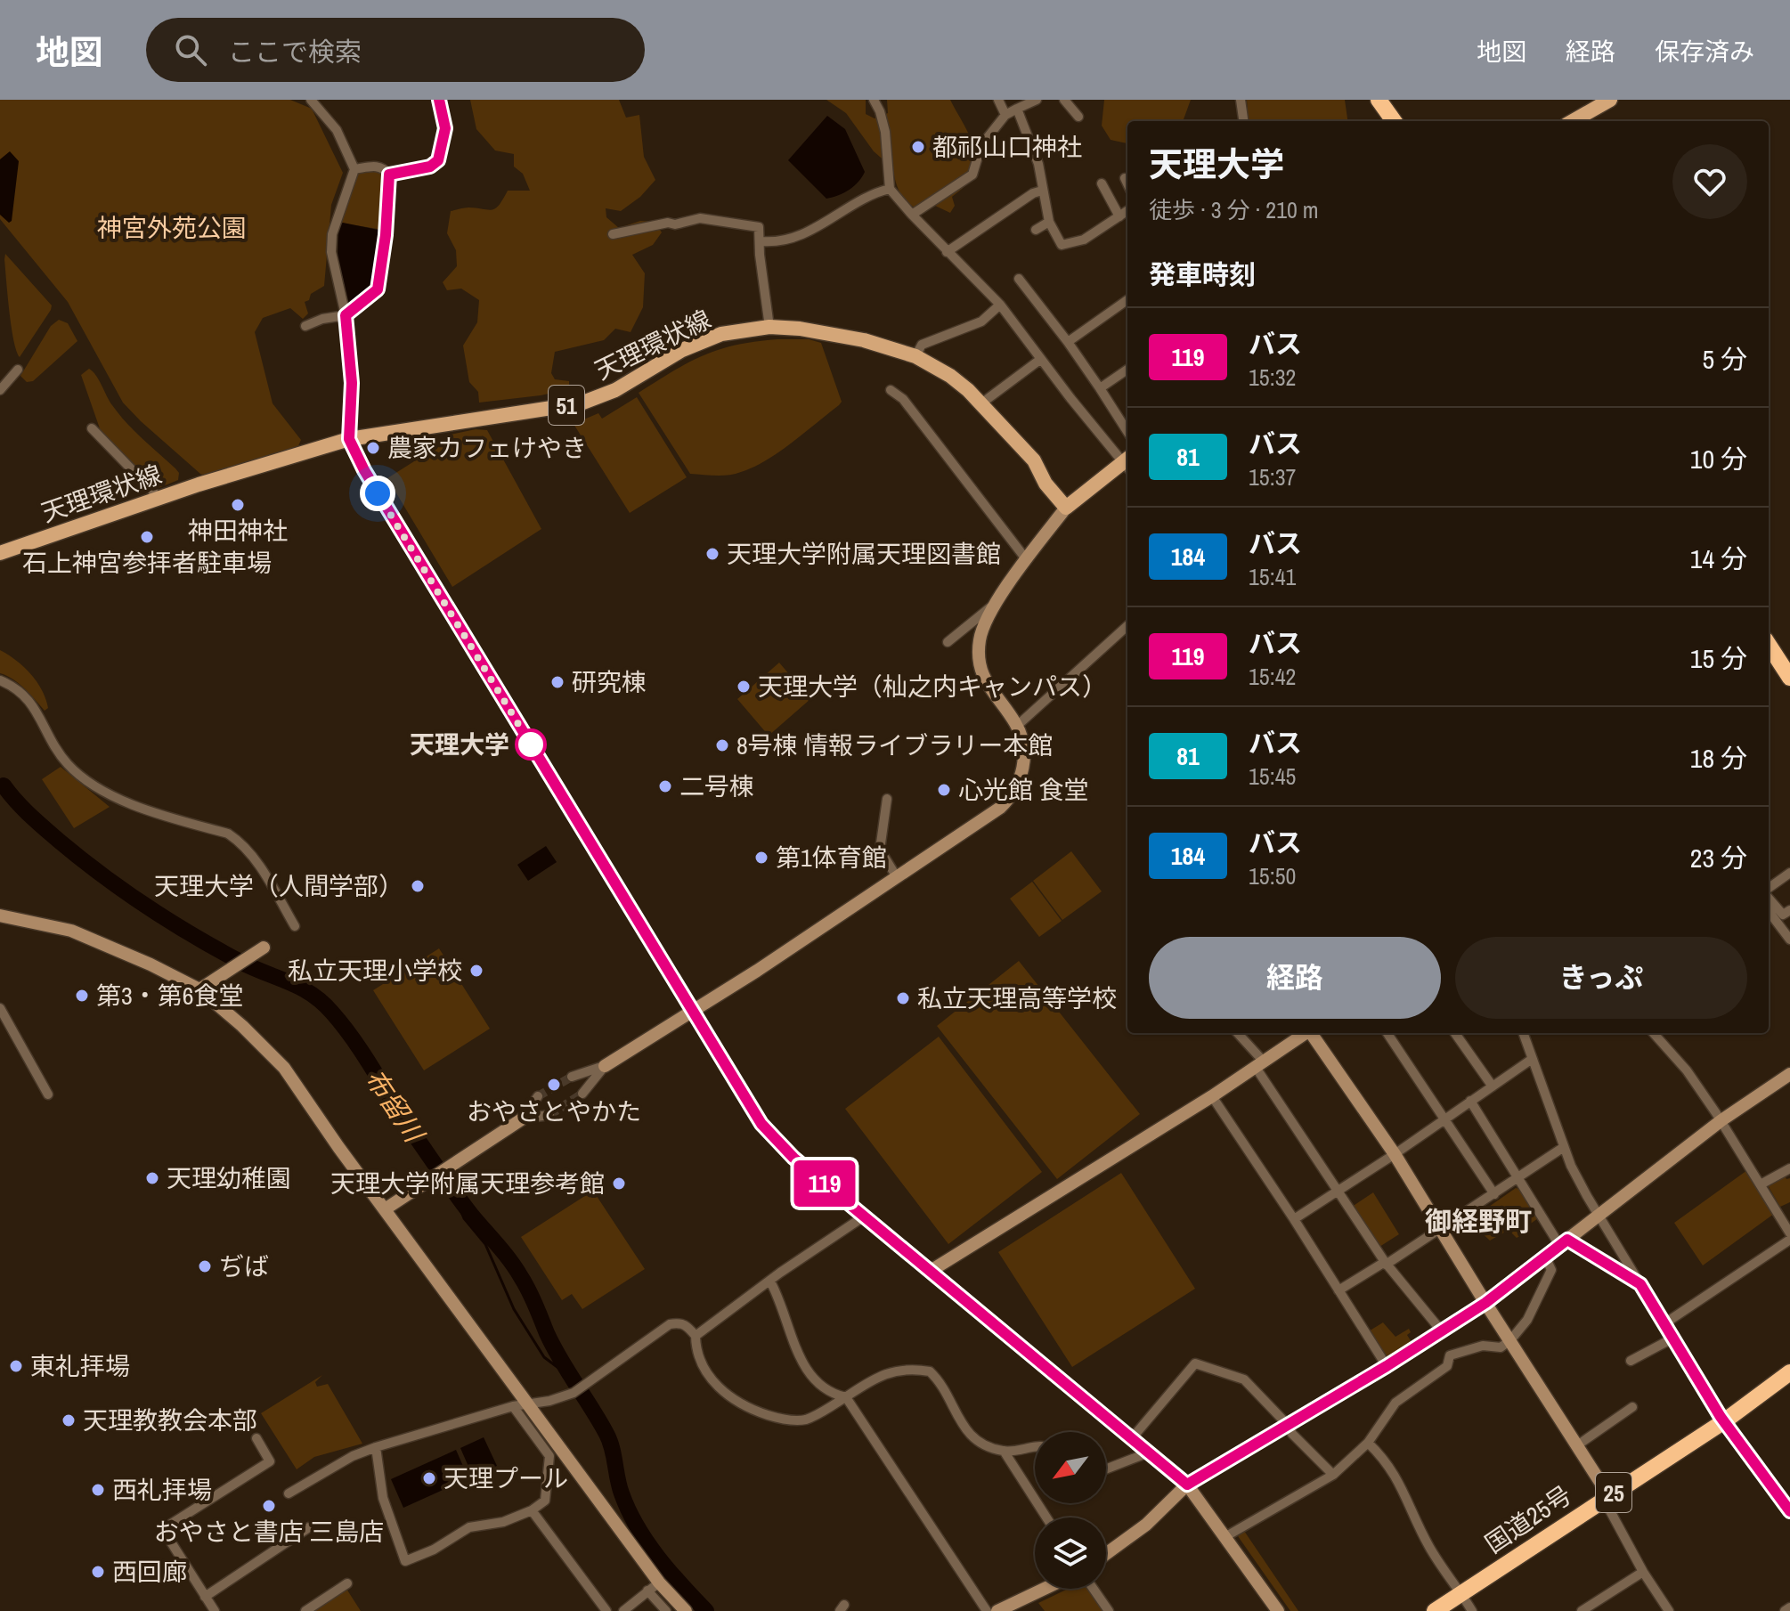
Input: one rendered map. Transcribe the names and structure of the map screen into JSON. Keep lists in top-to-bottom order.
{
  "streets": {
    "highway": ["25", "国道25号"],
    "main road": ["天理環状線", "51"]
  },
  "districts": ["御経野町"],
  "water": ["布留川"],
  "parks": ["神宮外苑公園"],
  "places": [
    "都祁山口神社",
    "農家カフェけやき",
    "神田神社",
    "石上神宮参拝者駐車場",
    "天理大学附属天理図書館",
    "研究棟",
    "天理大学（杣之内キャンパス）",
    "天理大学",
    "8号棟 情報ライブラリー本館",
    "二号棟",
    "心光館 食堂",
    "第1体育館",
    "天理大学（人間学部）",
    "私立天理小学校",
    "第3・第6食堂",
    "私立天理高等学校",
    "おやさとやかた",
    "天理幼稚園",
    "天理大学附属天理参考館",
    "ぢば",
    "東礼拝場",
    "天理教教会本部",
    "天理プール",
    "西礼拝場",
    "おやさと書店 三島店",
    "西回廊"
  ],
  "lines": ["bus line 119"],
  "north": "bottom left",
  "page": {
    "header": "地図",
    "search": "ここで検索",
    "nav": ["地図", "経路", "保存済み"],
    "on_map": "119",
    "heading": [
      ["天理大学", "徒歩 · 3 分 · 210 m"],
      "発車時刻"
    ],
    "list": [
      {
        "mark": "119",
        "name": "バス",
        "note": "15:32",
        "value": "5 分"
      },
      {
        "mark": "81",
        "name": "バス",
        "note": "15:37",
        "value": "10 分"
      },
      {
        "mark": "184",
        "name": "バス",
        "note": "15:41",
        "value": "14 分"
      },
      {
        "mark": "119",
        "name": "バス",
        "note": "15:42",
        "value": "15 分"
      },
      {
        "mark": "81",
        "name": "バス",
        "note": "15:45",
        "value": "18 分"
      },
      {
        "mark": "184",
        "name": "バス",
        "note": "15:50",
        "value": "23 分"
      }
    ],
    "buttons": ["経路", "きっぷ"]
  }
}
